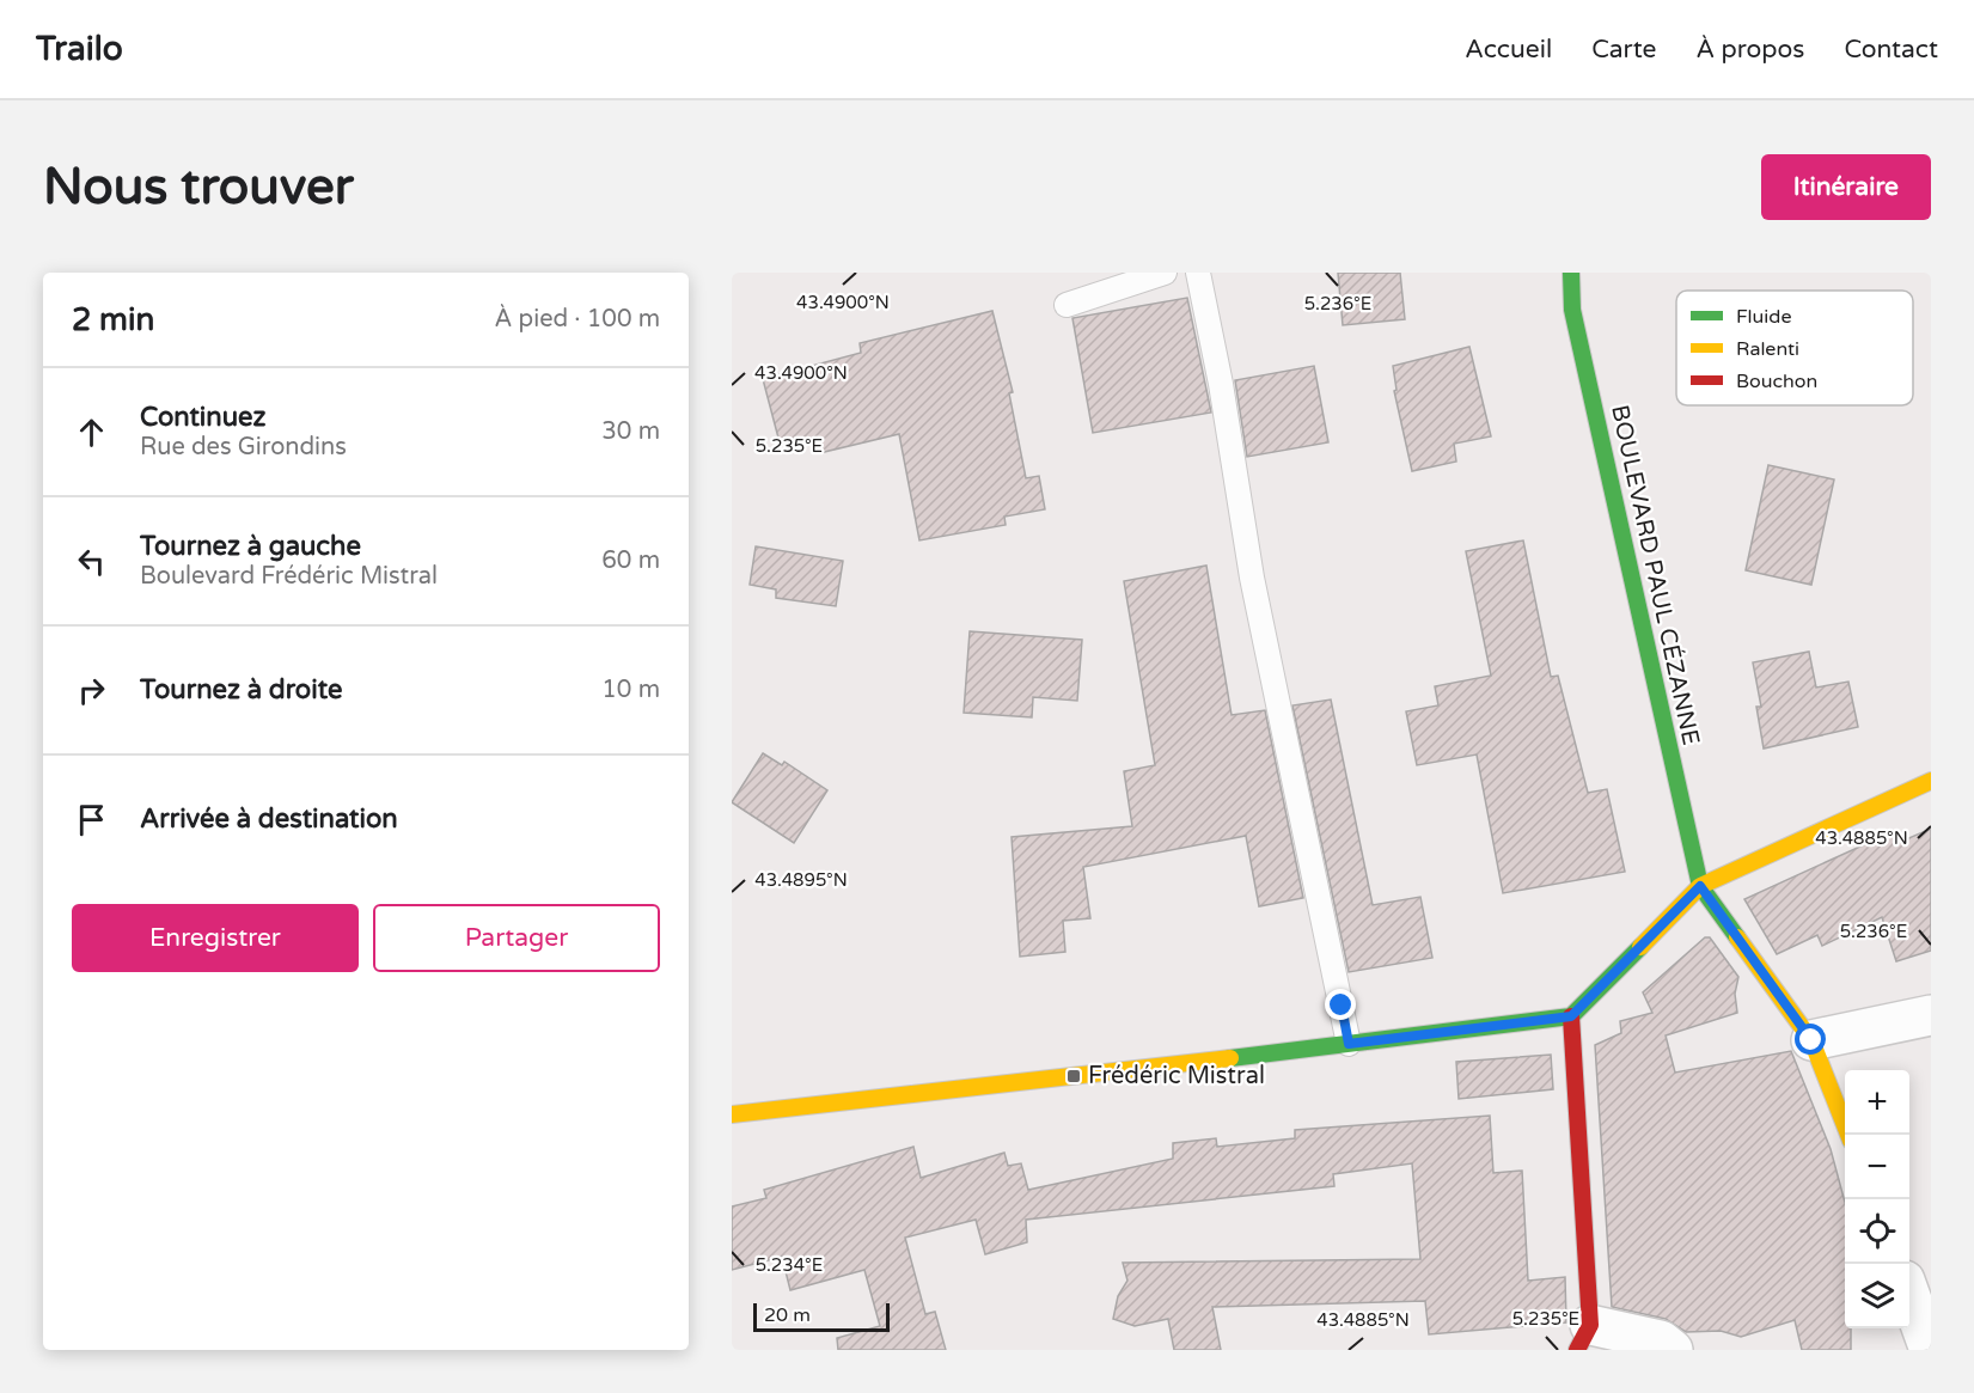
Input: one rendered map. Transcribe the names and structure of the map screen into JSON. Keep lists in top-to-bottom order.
{
  "streets": {
    "street": ["BOULEVARD PAUL CÉZANNE"]
  },
  "places": {
    "transit": ["Frédéric Mistral"]
  },
  "legend": ["Fluide", "Ralenti", "Bouchon"],
  "scale_bar": "20 m",
  "page": {
    "header": "Trailo",
    "nav": [
      "Accueil",
      "Carte",
      "À propos",
      "Contact"
    ],
    "buttons": [
      "Itinéraire",
      ["Enregistrer", "Partager"]
    ],
    "title": "Nous trouver",
    "heading": ["2 min", "À pied · 100 m"],
    "list": [
      ["Continuez", "Rue des Girondins", "30 m"],
      ["Tournez à gauche", "Boulevard Frédéric Mistral", "60 m"],
      ["Tournez à droite", "10 m"],
      "Arrivée à destination"
    ],
    "map_buttons": ["+", "−"],
    "scale": "20 m"
  },
  "coordinates": [
    "43.4900°N",
    "5.236°E",
    "5.235°E",
    "43.4885°N",
    "43.4895°N",
    "5.234°E"
  ]
}
